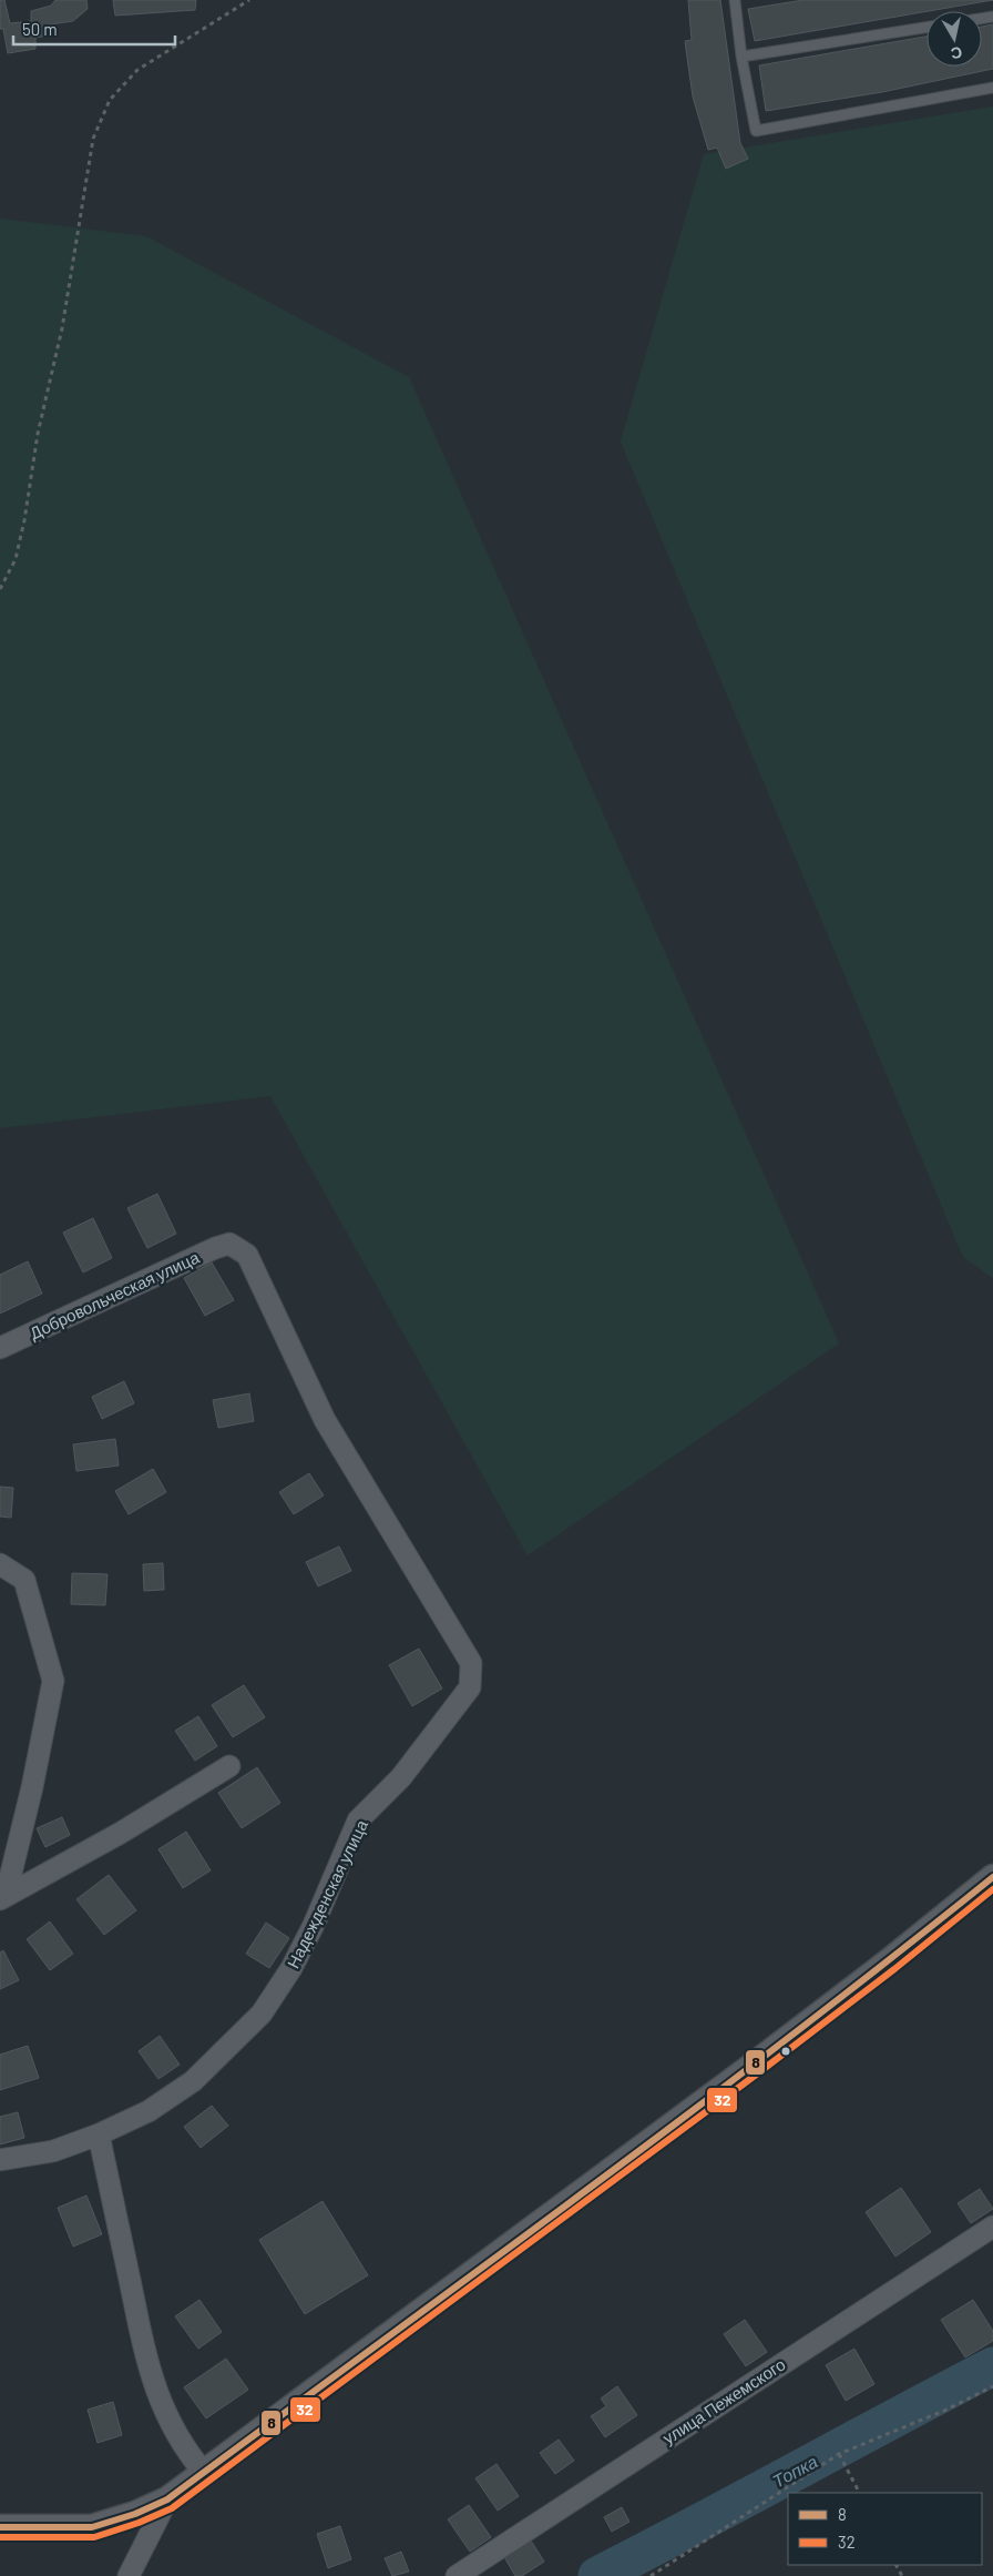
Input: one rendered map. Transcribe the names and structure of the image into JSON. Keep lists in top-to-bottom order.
{
  "streets": {
    "street": ["Добровольческая улица", "Надежденская улица", "улица Пежемского"]
  },
  "crossings": [
    ["Добровольческая улица", "Надежденская улица"]
  ],
  "water": ["Топка"],
  "lines": ["transit line 8", "transit line 32"],
  "legend": ["8", "32"],
  "scale_bar": "50 m",
  "north": "bottom"
}
